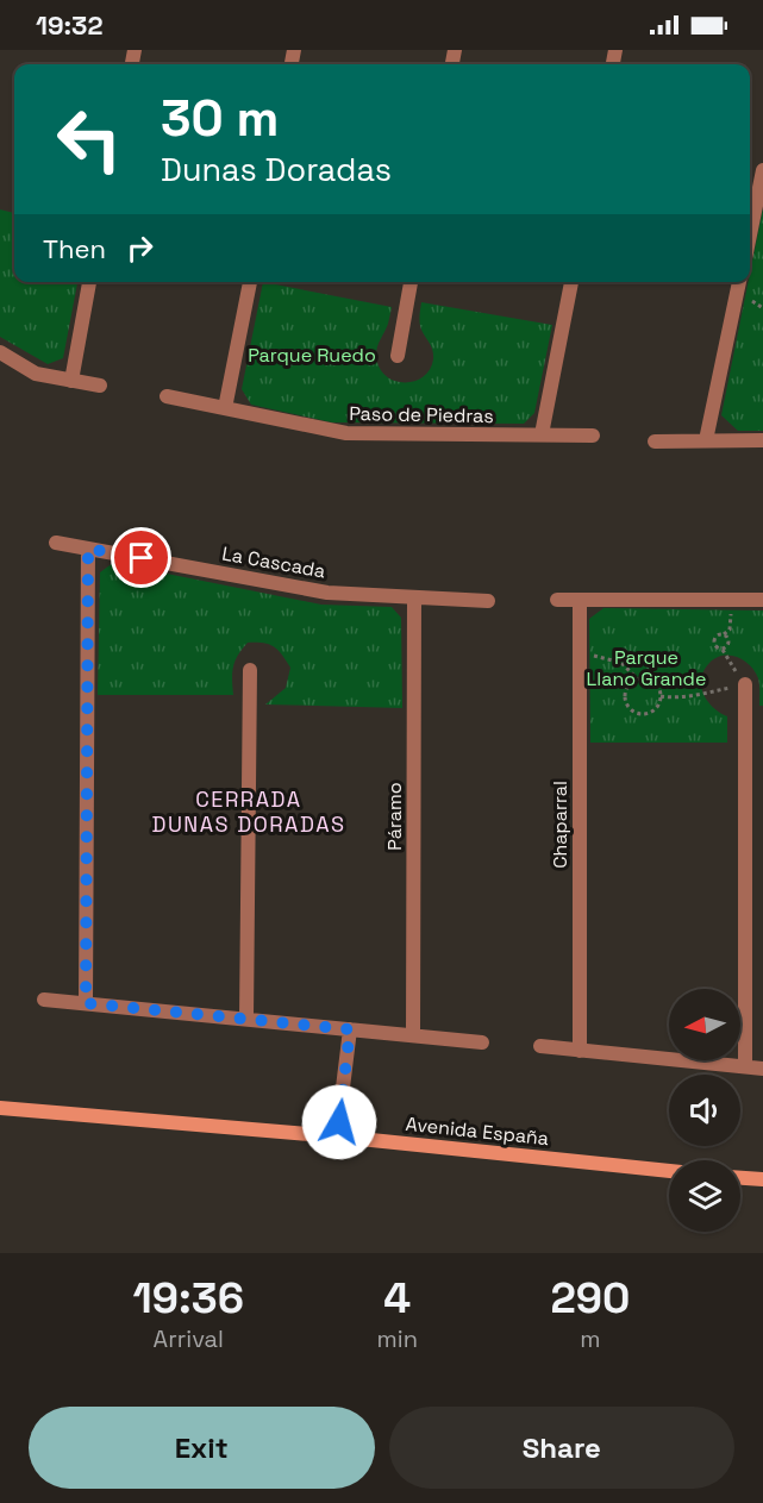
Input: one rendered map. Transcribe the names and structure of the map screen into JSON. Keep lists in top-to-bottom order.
{
  "streets": {
    "main road": ["Avenida España"],
    "street": [
      "Paso de Piedras",
      "La Cascada",
      "Páramo",
      "Chaparral"
    ]
  },
  "crossings": [
    ["La Cascada", "Páramo"]
  ],
  "districts": ["CERRADA DUNAS DORADAS"],
  "parks": ["Parque Ruedo", "Parque Llano Grande"],
  "north": "left",
  "page": {
    "status": "19:32",
    "turn": ["30 m", "Dunas Doradas"],
    "then": "Then",
    "eta": [
      "19:36",
      "Arrival",
      "4",
      "min",
      "290",
      "m"
    ],
    "buttons": ["Exit", "Share"]
  }
}
